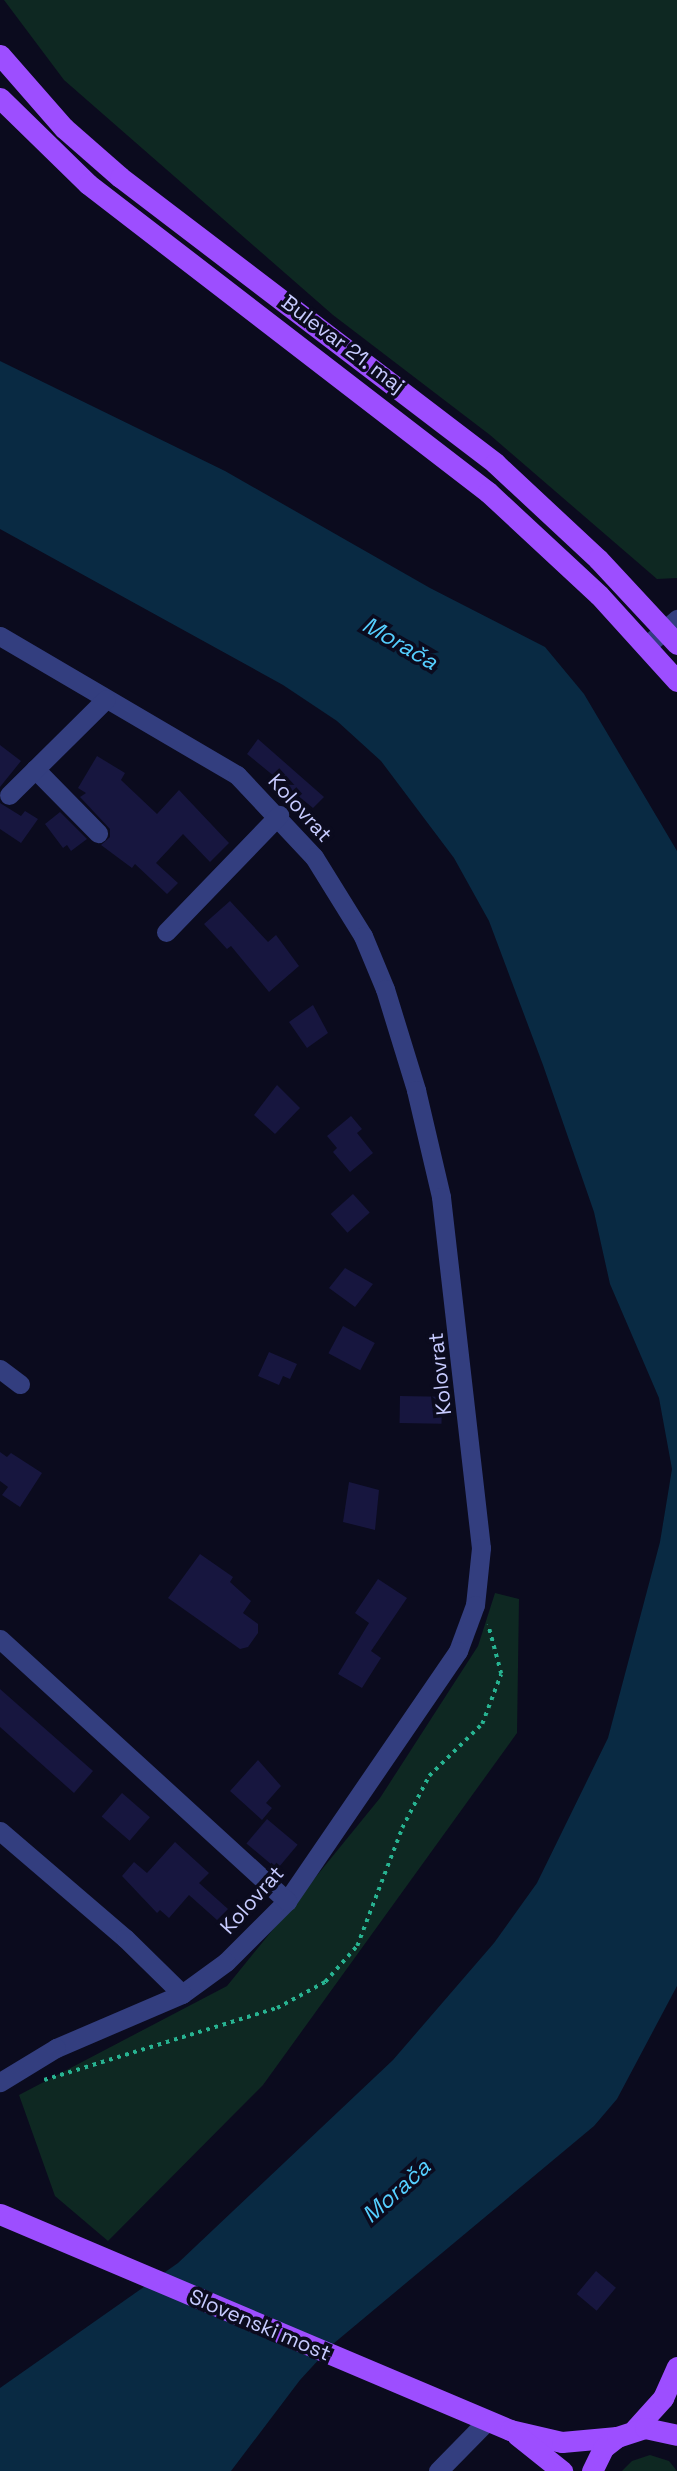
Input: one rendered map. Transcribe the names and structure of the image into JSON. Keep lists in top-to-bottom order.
{
  "streets": {
    "main road": ["Bulevar 21. maj", "Slovenski most"],
    "street": ["Kolovrat"]
  },
  "water": ["Morača"]
}
